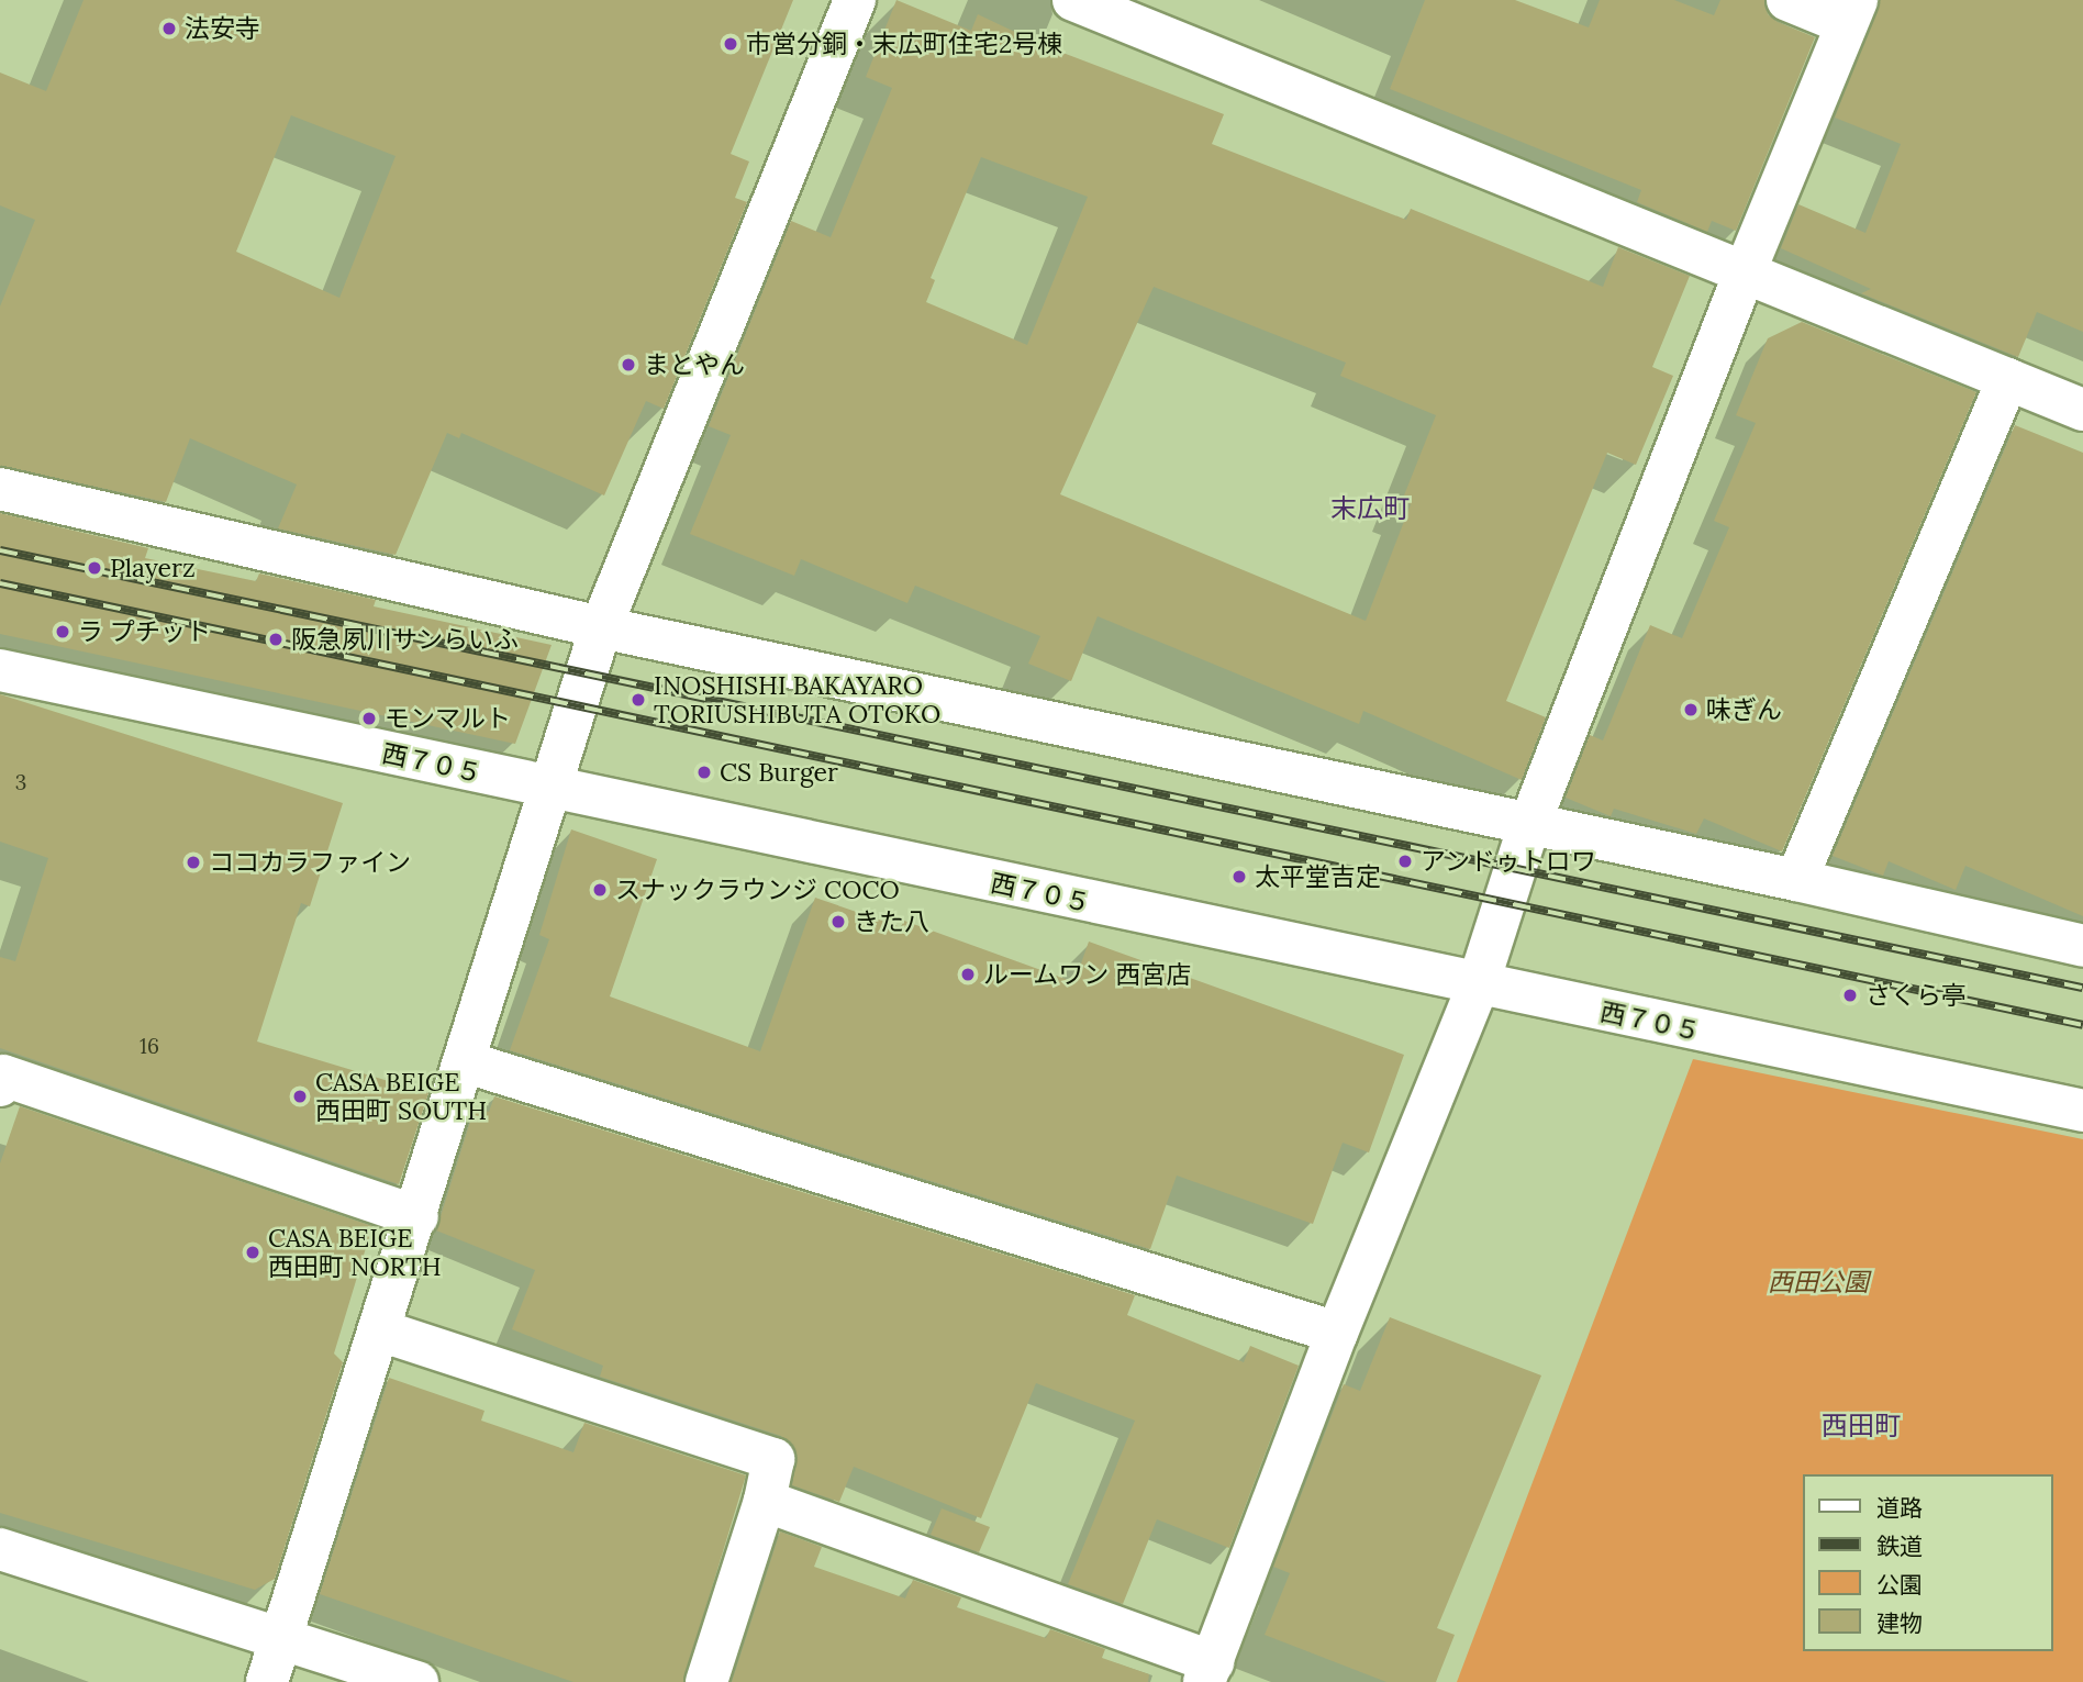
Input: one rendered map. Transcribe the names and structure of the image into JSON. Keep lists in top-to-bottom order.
{
  "streets": {
    "street": ["西７０５"]
  },
  "districts": ["末広町", "西田町"],
  "parks": ["西田公園"],
  "places": [
    "法安寺",
    "市営分銅・末広町住宅2号棟",
    "まとやん",
    "Playerz",
    "ラ プチット",
    "阪急夙川サンらいふ",
    "INOSHISHI BAKAYARO TORIUSHIBUTA OTOKO",
    "味ぎん",
    "モンマルト",
    "CS Burger",
    "アンドゥトロワ",
    "ココカラファイン",
    "太平堂吉定",
    "スナックラウンジ COCO",
    "きた八",
    "ルームワン 西宮店",
    "さくら亭",
    "CASA BEIGE 西田町 SOUTH",
    "CASA BEIGE 西田町 NORTH"
  ],
  "house_numbers": ["3", "16"],
  "legend": [
    "道路",
    "鉄道",
    "公園",
    "建物"
  ]
}
